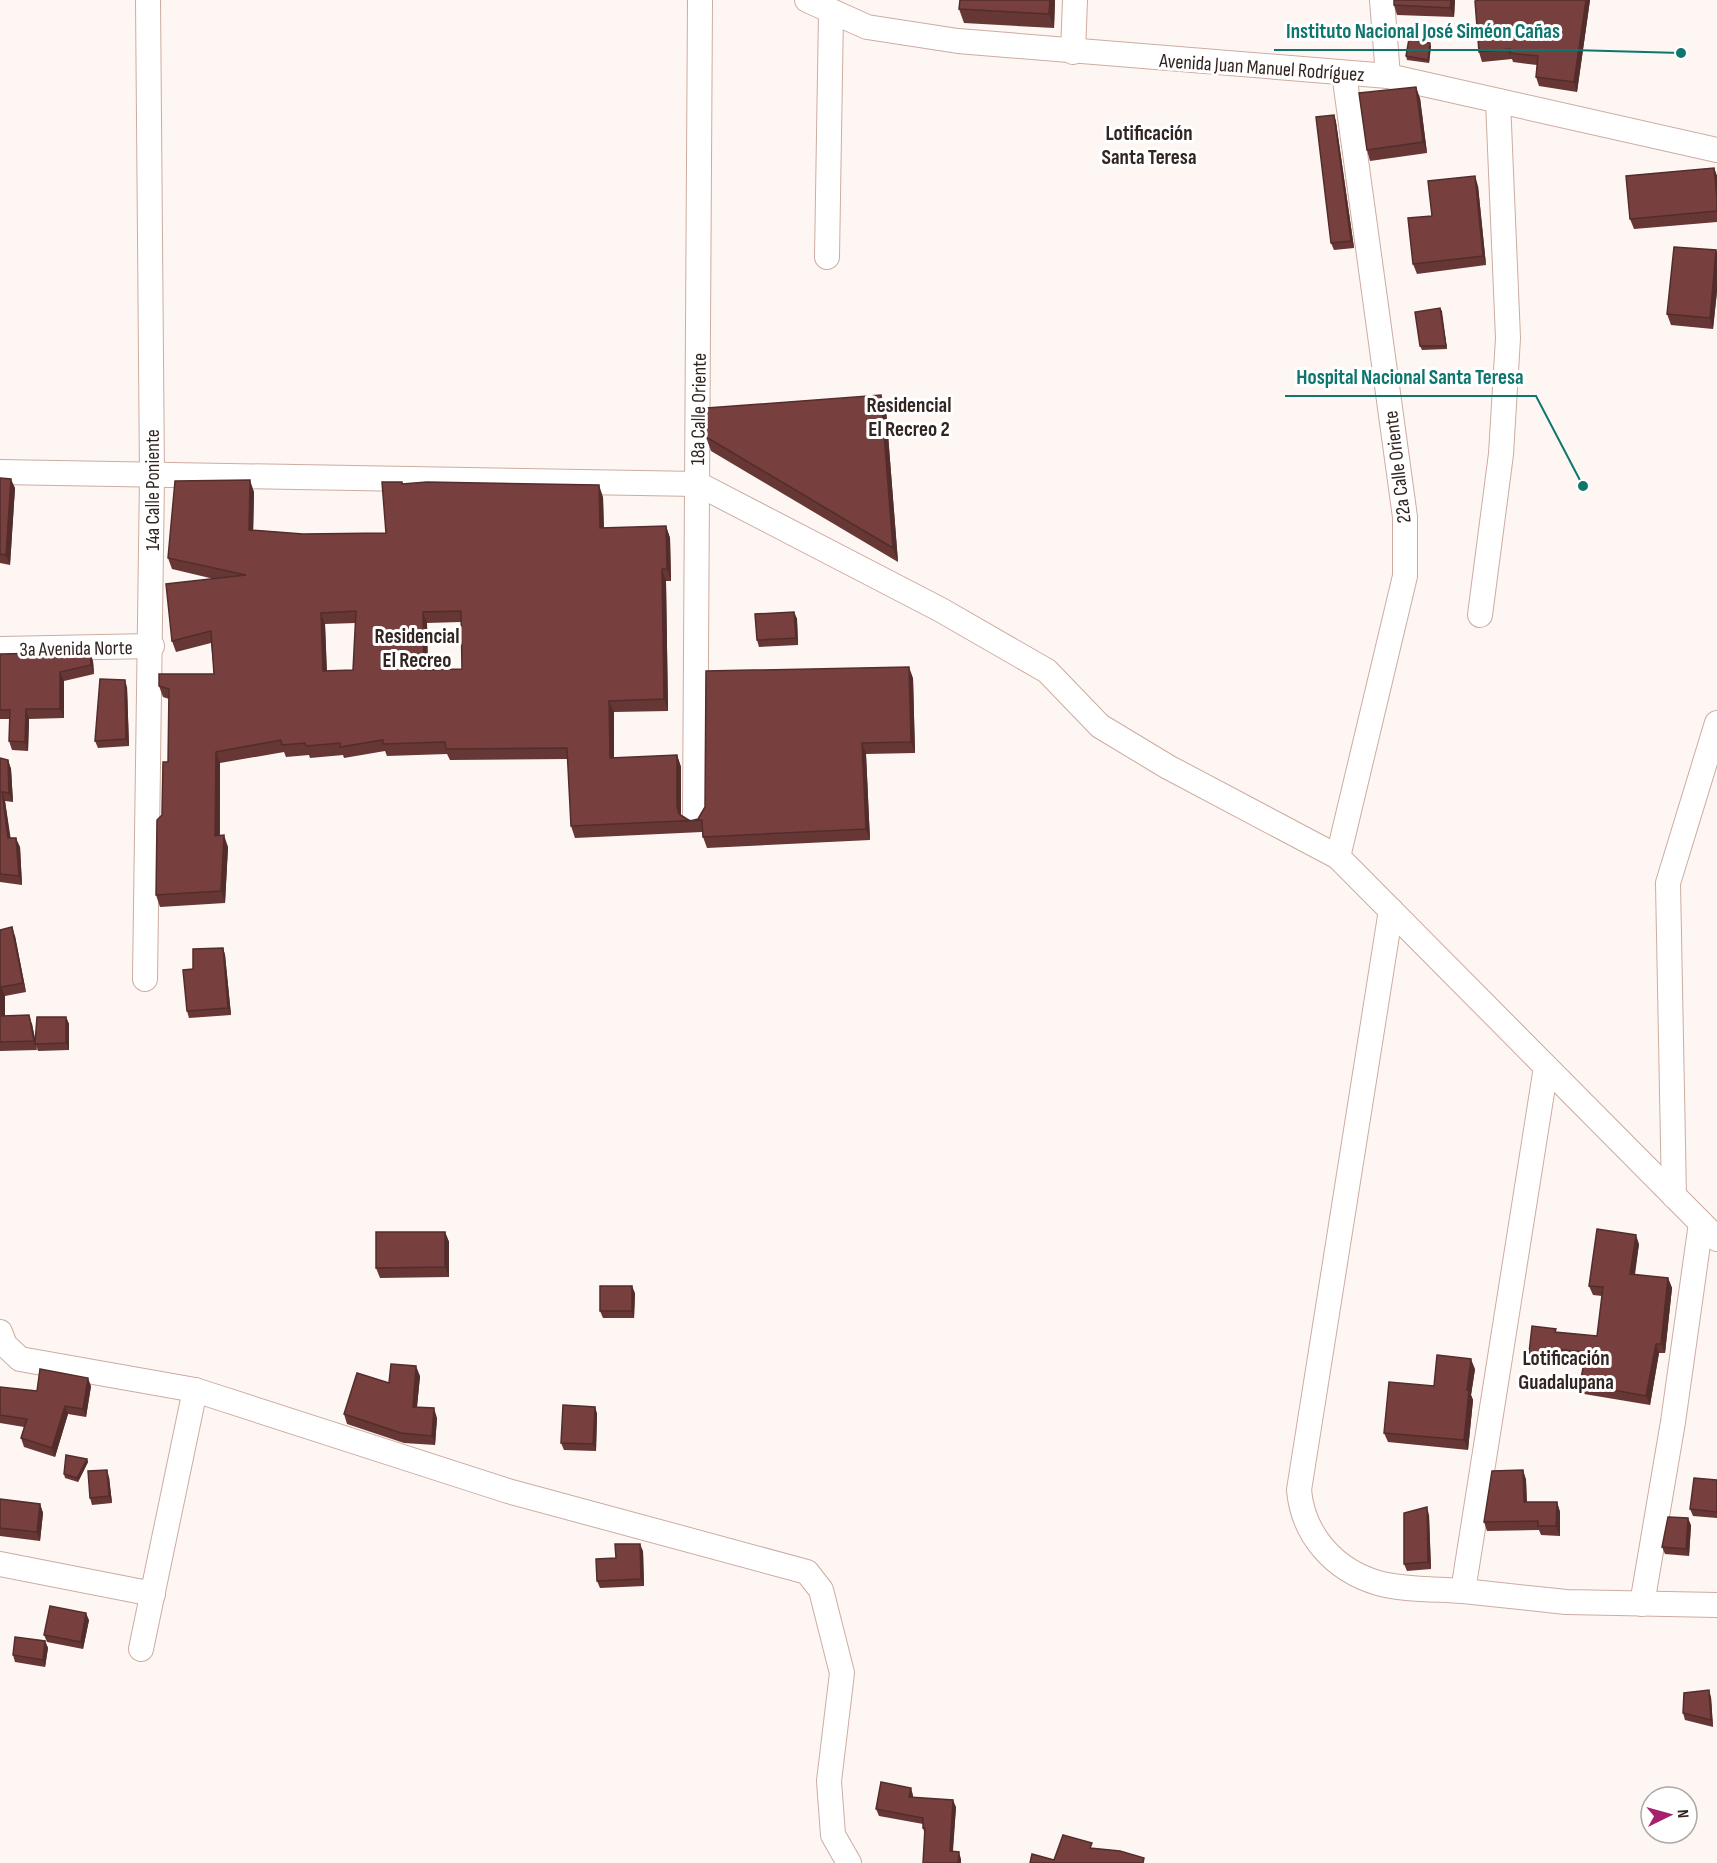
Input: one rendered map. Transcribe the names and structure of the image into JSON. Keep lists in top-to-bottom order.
{
  "streets": {
    "street": [
      "Avenida Juan Manuel Rodríguez",
      "18a Calle Oriente",
      "22a Calle Oriente",
      "14a Calle Poniente",
      "3a Avenida Norte"
    ]
  },
  "crossings": [
    ["Avenida Juan Manuel Rodríguez", "22a Calle Oriente"],
    ["14a Calle Poniente", "3a Avenida Norte"]
  ],
  "districts": [
    "Lotificación Santa Teresa",
    "Residencial El Recreo 2",
    "Residencial El Recreo",
    "Lotificación Guadalupana"
  ],
  "places": ["Instituto Nacional José Siméon Cañas", "Hospital Nacional Santa Teresa"],
  "north": "right"
}
